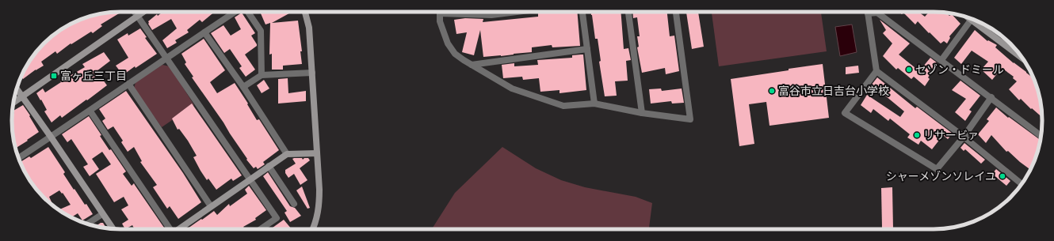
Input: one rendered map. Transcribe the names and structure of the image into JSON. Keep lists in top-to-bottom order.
{
  "places": {
    "other": [
      "セゾン・ドミール",
      "富谷市立日吉台小学校",
      "リサービァ",
      "シャーメゾンソレイユ"
    ],
    "transit": ["富ヶ丘三丁目"]
  }
}
